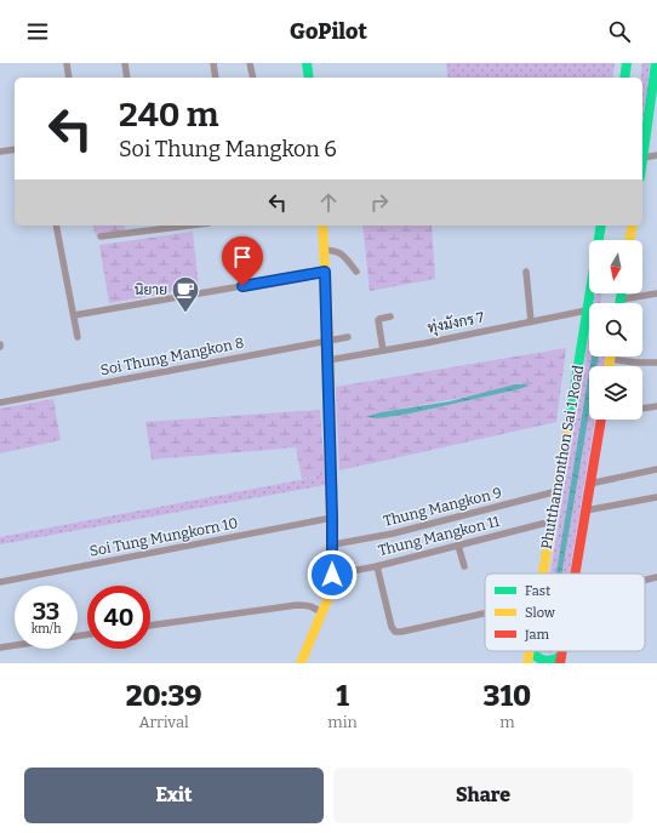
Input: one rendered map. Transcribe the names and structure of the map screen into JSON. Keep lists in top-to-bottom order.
{
  "streets": {
    "main road": ["Phutthamonthon Sai 1 Road"],
    "street": [
      "ทุ่งมังกร 7",
      "Soi Thung Mangkon 8",
      "Thung Mangkon 9",
      "Thung Mangkon 11",
      "Soi Tung Mungkorn 10"
    ]
  },
  "crossings": [
    ["ทุ่งมังกร 7", "Phutthamonthon Sai 1 Road"],
    ["Phutthamonthon Sai 1 Road", "Thung Mangkon 9"],
    ["Phutthamonthon Sai 1 Road", "Thung Mangkon 11"]
  ],
  "places": {
    "cafe": ["นิยาย"]
  },
  "legend": ["Fast", "Slow", "Jam"],
  "north": "bottom",
  "page": {
    "header": "GoPilot",
    "turn": ["240 m", "Soi Thung Mangkon 6"],
    "speed": "33 km/h",
    "limit": "40",
    "eta": [
      "20:39",
      "Arrival",
      "1",
      "min",
      "310",
      "m"
    ],
    "buttons": ["Exit", "Share"]
  }
}
